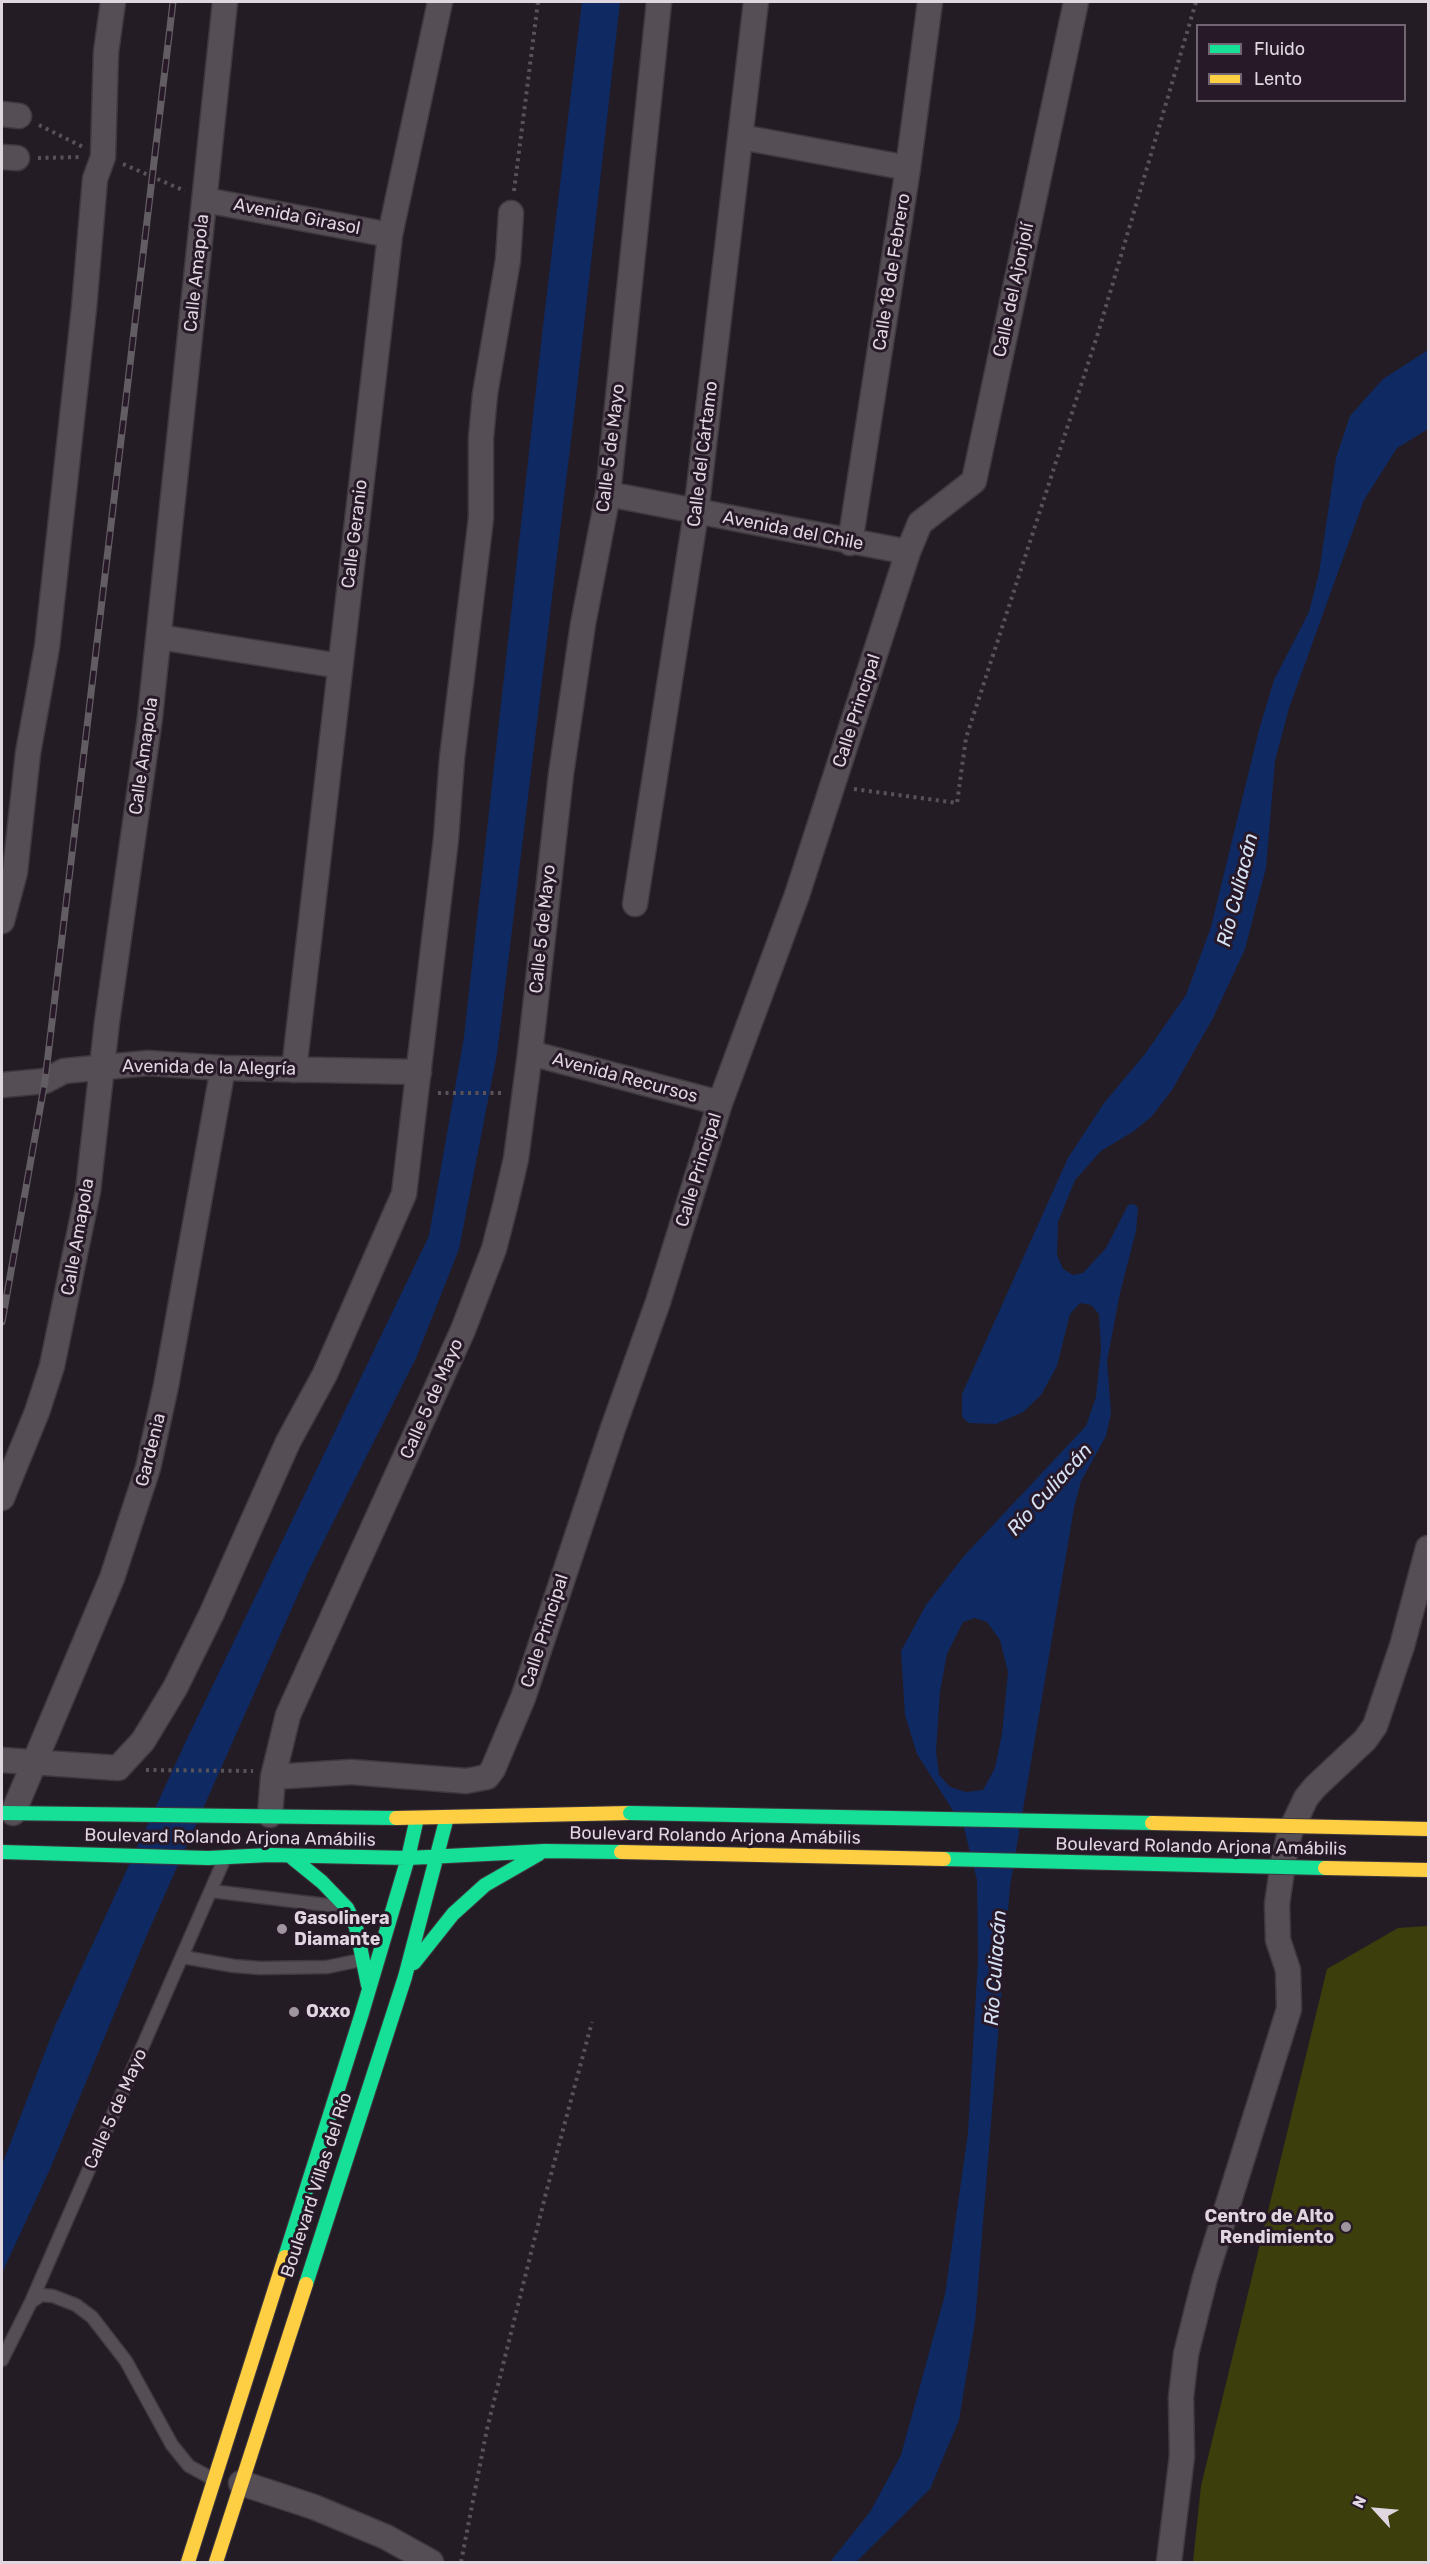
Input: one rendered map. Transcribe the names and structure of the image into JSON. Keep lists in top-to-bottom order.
{
  "streets": {
    "main road": ["Boulevard Rolando Arjona Amábilis", "Boulevard Villas del Río"],
    "street": [
      "Avenida Girasol",
      "Calle 18 de Febrero",
      "Calle Amapola",
      "Calle del Ajonjolí",
      "Calle 5 de Mayo",
      "Calle del Cártamo",
      "Avenida del Chile",
      "Calle Geranio",
      "Calle Principal",
      "Avenida de la Alegría",
      "Avenida Recursos",
      "Gardenia"
    ]
  },
  "crossings": [
    ["Avenida Girasol", "Calle Amapola"],
    ["Avenida Girasol", "Calle Geranio"],
    ["Calle 18 de Febrero", "Avenida del Chile"],
    ["Calle Amapola", "Avenida de la Alegría"],
    ["Calle del Ajonjolí", "Avenida del Chile"],
    ["Calle del Ajonjolí", "Calle Principal"],
    ["Calle 5 de Mayo", "Avenida del Chile"],
    ["Calle 5 de Mayo", "Calle Principal"],
    ["Calle 5 de Mayo", "Avenida Recursos"],
    ["Calle 5 de Mayo", "Boulevard Rolando Arjona Amábilis"],
    ["Calle del Cártamo", "Avenida del Chile"],
    ["Avenida del Chile", "Calle Principal"],
    ["Calle Geranio", "Avenida de la Alegría"],
    ["Calle Principal", "Avenida Recursos"],
    ["Avenida de la Alegría", "Gardenia"],
    ["Gardenia", "Boulevard Rolando Arjona Amábilis"],
    ["Boulevard Rolando Arjona Amábilis", "Boulevard Villas del Río"]
  ],
  "water": ["Río Culiacán"],
  "places": ["Gasolinera Diamante", "Oxxo", "Centro de Alto Rendimiento"],
  "legend": ["Fluido", "Lento"],
  "north": "top left"
}
